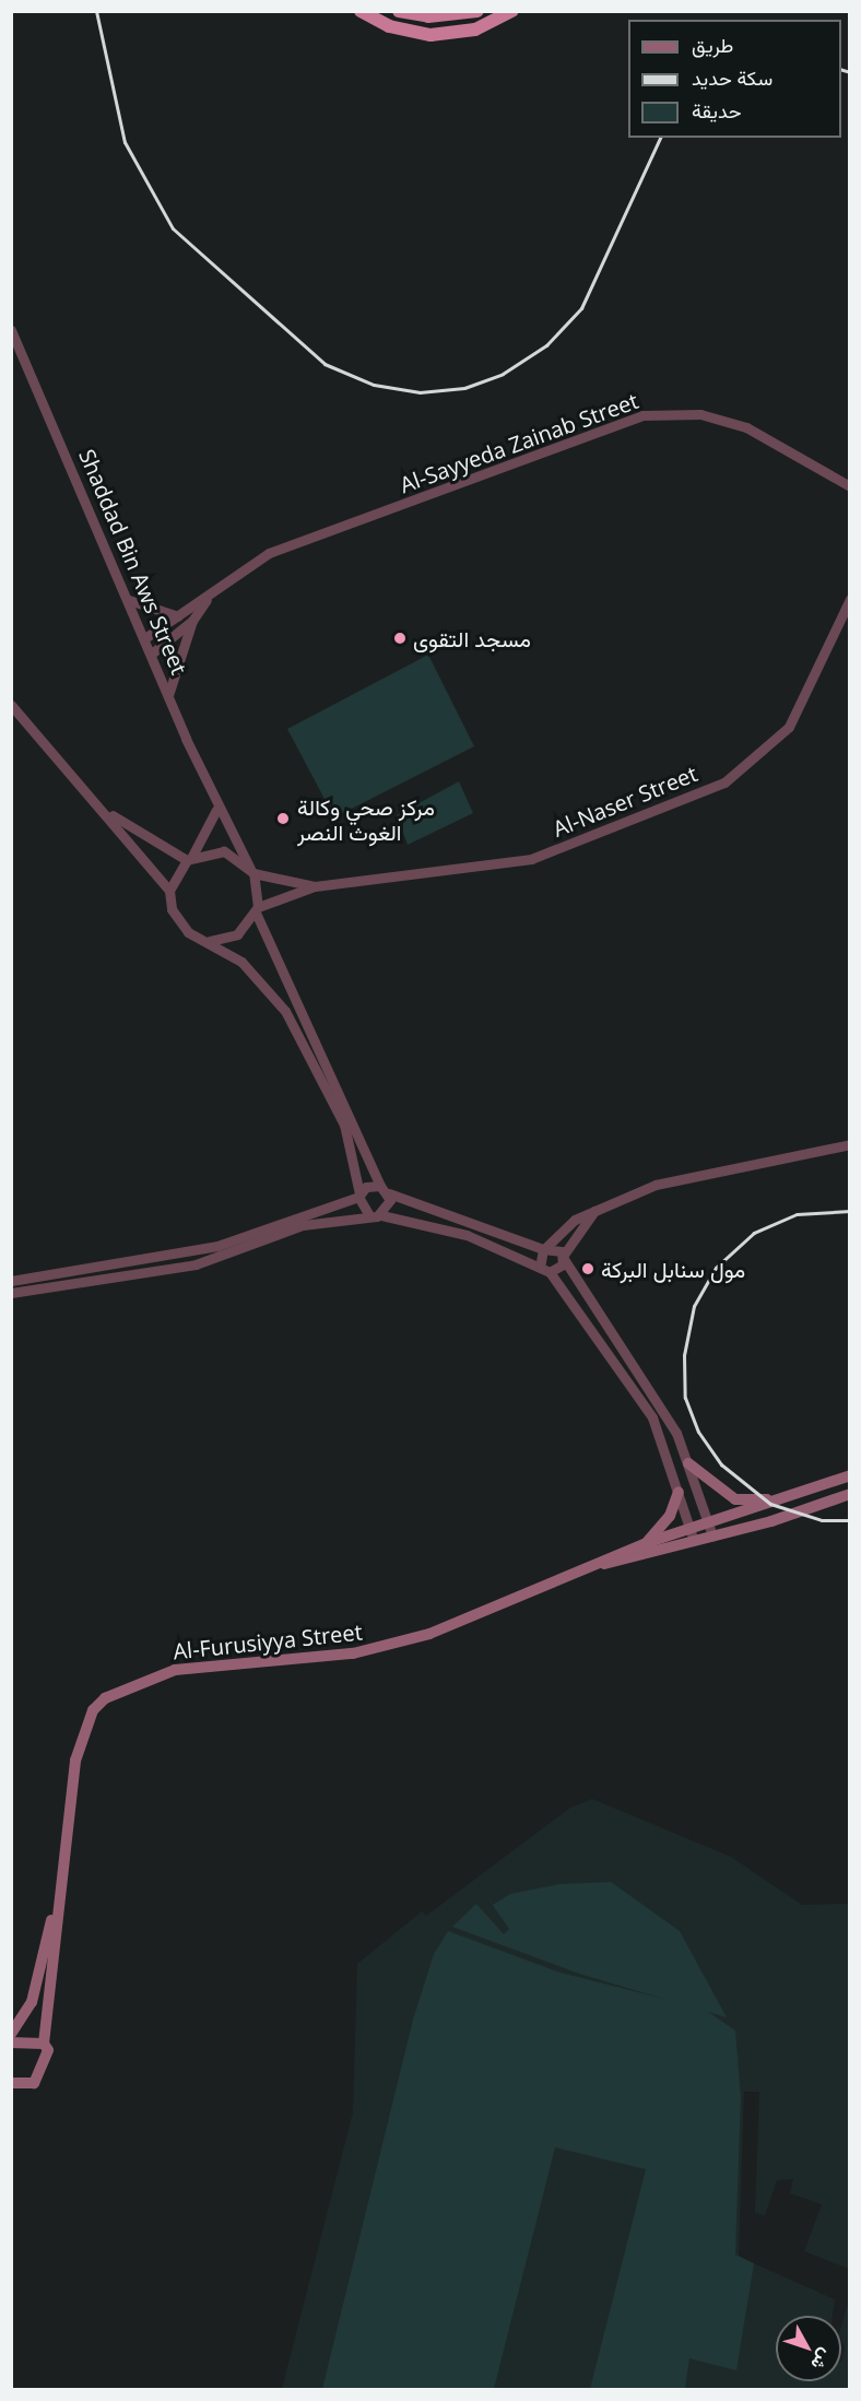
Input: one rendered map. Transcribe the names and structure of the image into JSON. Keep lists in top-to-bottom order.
{
  "streets": {
    "main road": ["Al-Furusiyya Street"],
    "street": ["Al-Sayyeda Zainab Street", "Shaddad Bin Aws Street", "Al-Naser Street"]
  },
  "crossings": [
    ["Al-Sayyeda Zainab Street", "Shaddad Bin Aws Street"],
    ["Shaddad Bin Aws Street", "Al-Naser Street"]
  ],
  "places": ["مسجد التقوى", "مركز صحي وكالة الغوث النصر", "مول سنابل البركة"],
  "legend": ["طريق", "سكة حديد", "حديقة"],
  "north": "bottom right"
}
